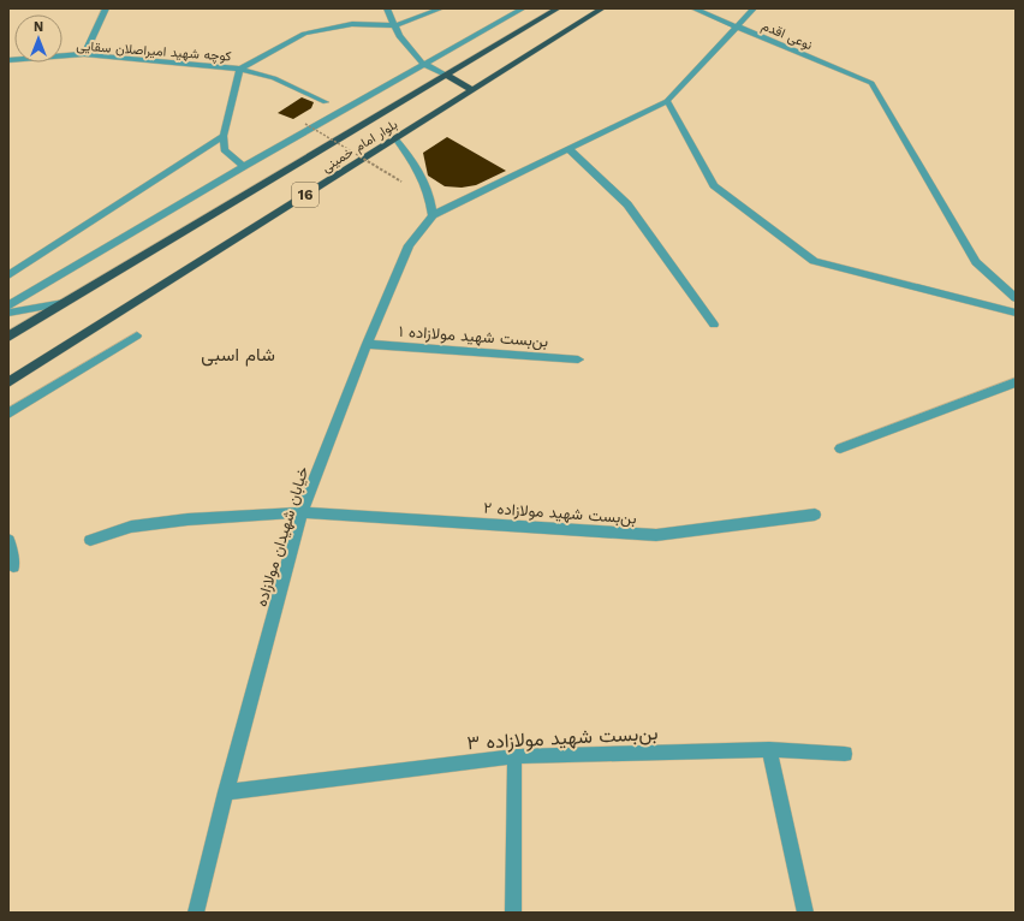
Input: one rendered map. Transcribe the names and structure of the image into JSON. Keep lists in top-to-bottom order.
{
  "streets": {
    "highway": ["بلوار امام خمینی", "16"],
    "street": [
      "نوعی اقدم",
      "کوچه شهید امیراصلان سقایی",
      "بن‌بست شهید مولازاده ۱",
      "بن‌بست شهید مولازاده ۲",
      "خیابان شهیدان مولازاده",
      "بن‌بست شهید مولازاده ۳"
    ]
  },
  "crossings": [
    ["بن‌بست شهید مولازاده ۱", "خیابان شهیدان مولازاده"],
    ["بن‌بست شهید مولازاده ۲", "خیابان شهیدان مولازاده"],
    ["خیابان شهیدان مولازاده", "بن‌بست شهید مولازاده ۳"]
  ],
  "districts": ["شام اسبی"],
  "north": "top"
}
